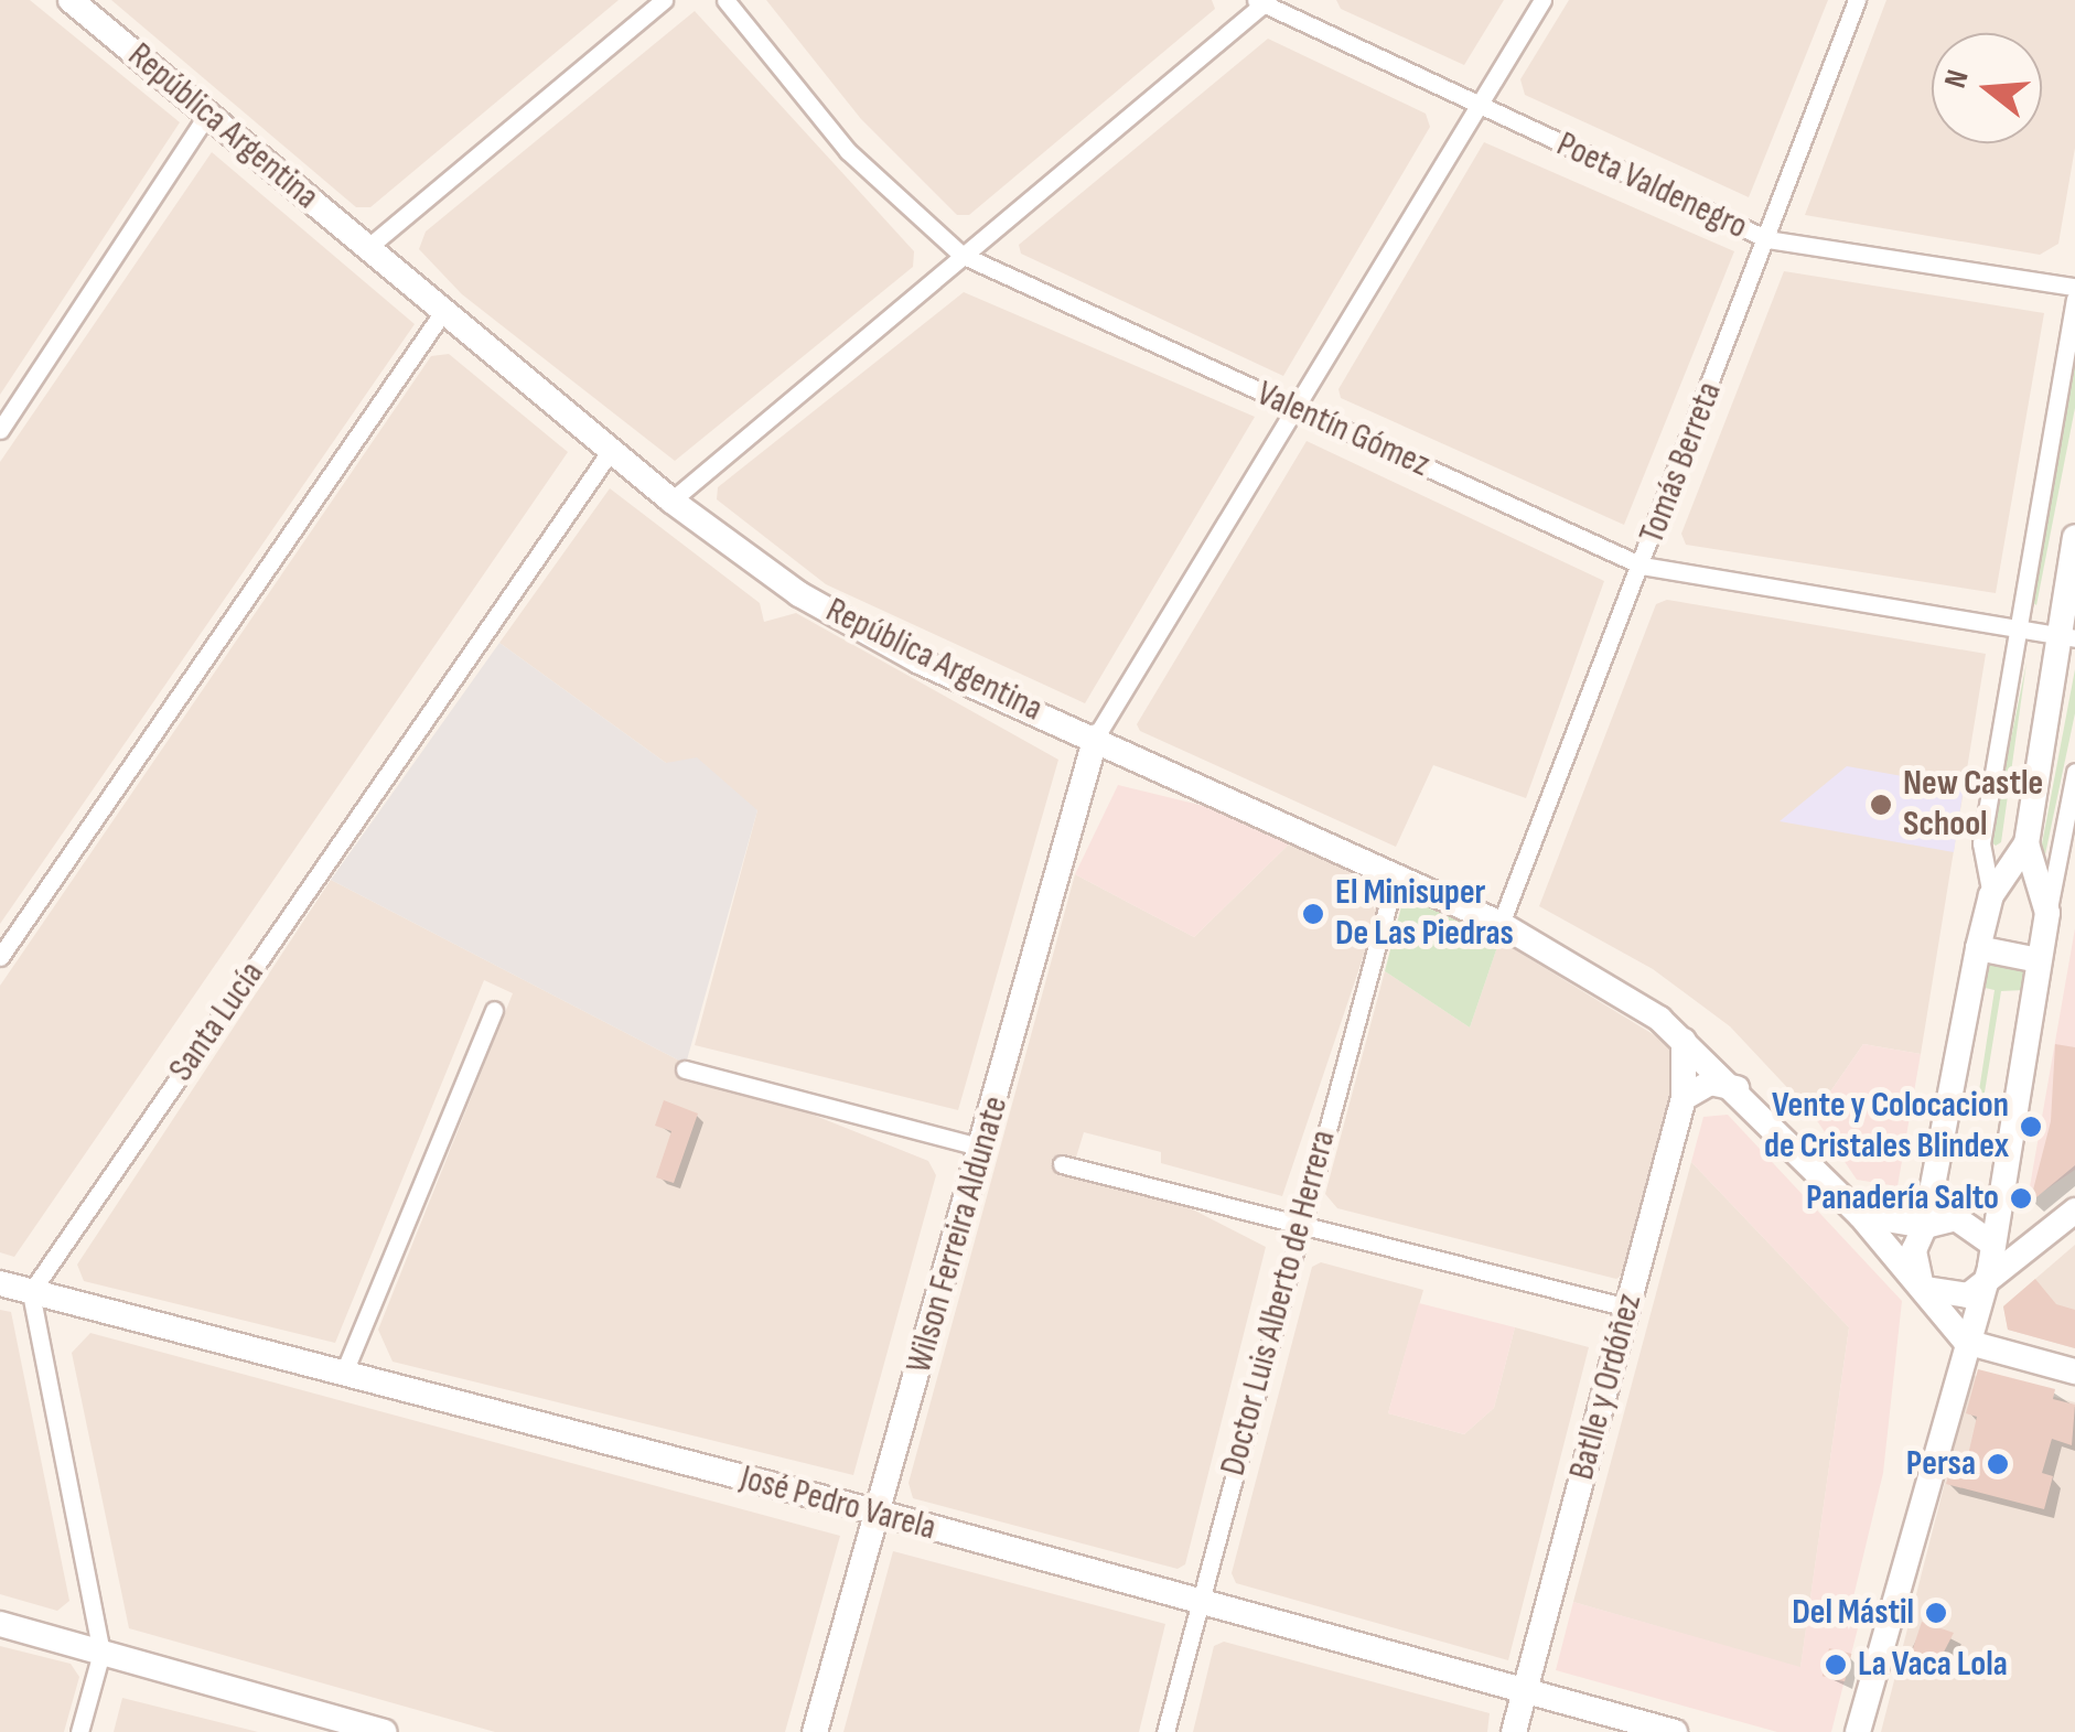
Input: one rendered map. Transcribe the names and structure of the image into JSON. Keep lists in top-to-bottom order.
{
  "streets": {
    "street": [
      "República Argentina",
      "Poeta Valdenegro",
      "Valentín Gómez",
      "Tomás Berreta",
      "Santa Lucía",
      "Wilson Ferreira Aldunate",
      "Doctor Luis Alberto de Herrera",
      "Batlle y Ordóñez",
      "José Pedro Varela"
    ]
  },
  "crossings": [
    ["República Argentina", "Tomás Berreta"],
    ["República Argentina", "Santa Lucía"],
    ["República Argentina", "Wilson Ferreira Aldunate"],
    ["República Argentina", "Doctor Luis Alberto de Herrera"],
    ["República Argentina", "Batlle y Ordóñez"],
    ["Poeta Valdenegro", "Tomás Berreta"],
    ["Valentín Gómez", "Tomás Berreta"],
    ["Santa Lucía", "José Pedro Varela"],
    ["Wilson Ferreira Aldunate", "José Pedro Varela"],
    ["Doctor Luis Alberto de Herrera", "José Pedro Varela"],
    ["Batlle y Ordóñez", "José Pedro Varela"]
  ],
  "places": [
    "New Castle School",
    "El Minisuper De Las Piedras",
    "Vente y Colocacion de Cristales Blindex",
    "Panadería Salto",
    "Persa",
    "Del Mástil",
    "La Vaca Lola"
  ],
  "north": "left"
}
